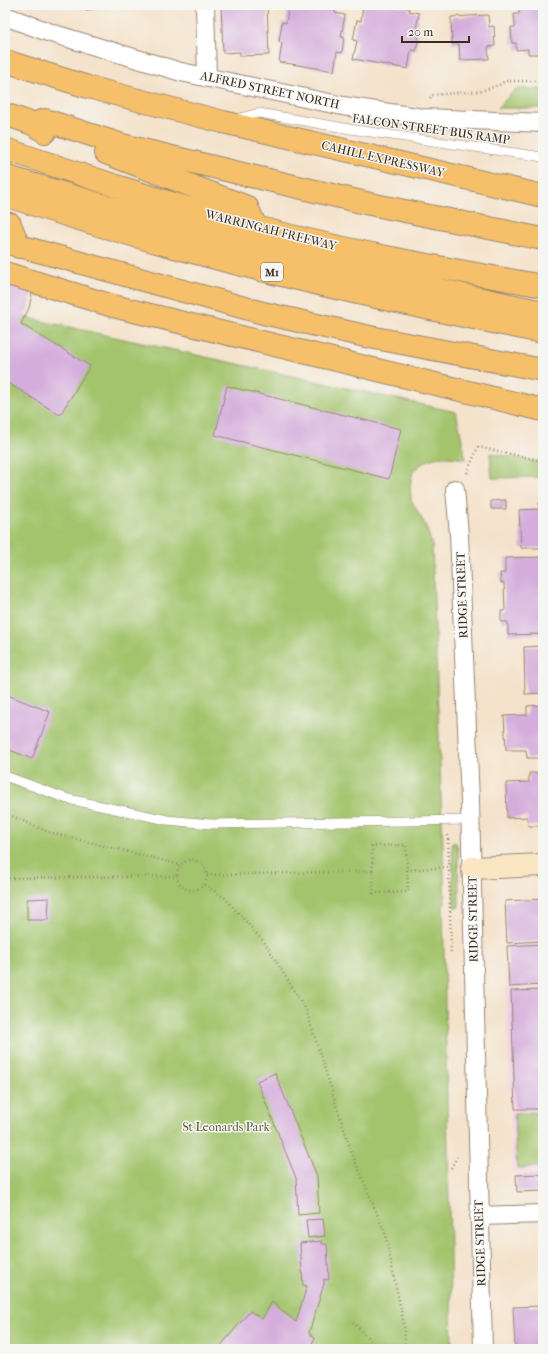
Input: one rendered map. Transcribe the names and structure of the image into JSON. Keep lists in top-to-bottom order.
{
  "streets": {
    "highway": ["CAHILL EXPRESSWAY", "WARRINGAH FREEWAY", "M1"],
    "street": ["ALFRED STREET NORTH", "RIDGE STREET"],
    "lane": ["FALCON STREET BUS RAMP"]
  },
  "crossings": [
    ["FALCON STREET BUS RAMP", "CAHILL EXPRESSWAY"]
  ],
  "parks": ["St Leonards Park"],
  "scale_bar": "20 m"
}
